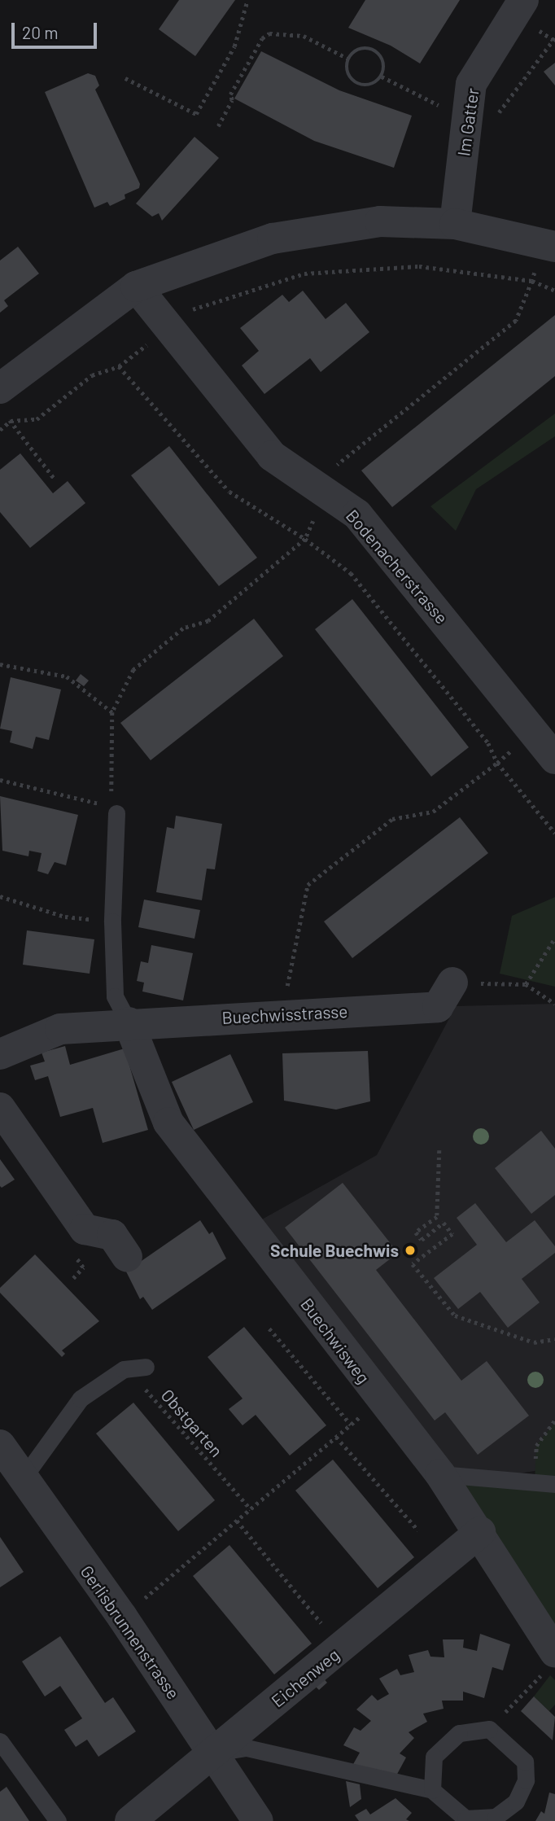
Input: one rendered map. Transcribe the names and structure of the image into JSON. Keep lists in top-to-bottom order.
{
  "streets": {
    "street": [
      "Im Gatter",
      "Bodenacherstrasse",
      "Buechwisstrasse",
      "Buechwisweg",
      "Gerlisbrunnenstrasse",
      "Eichenweg"
    ],
    "path": ["Obstgarten"]
  },
  "crossings": [
    ["Buechwisstrasse", "Buechwisweg"],
    ["Buechwisweg", "Eichenweg"],
    ["Gerlisbrunnenstrasse", "Eichenweg"]
  ],
  "places": ["Schule Buechwis"],
  "scale_bar": "20 m"
}
